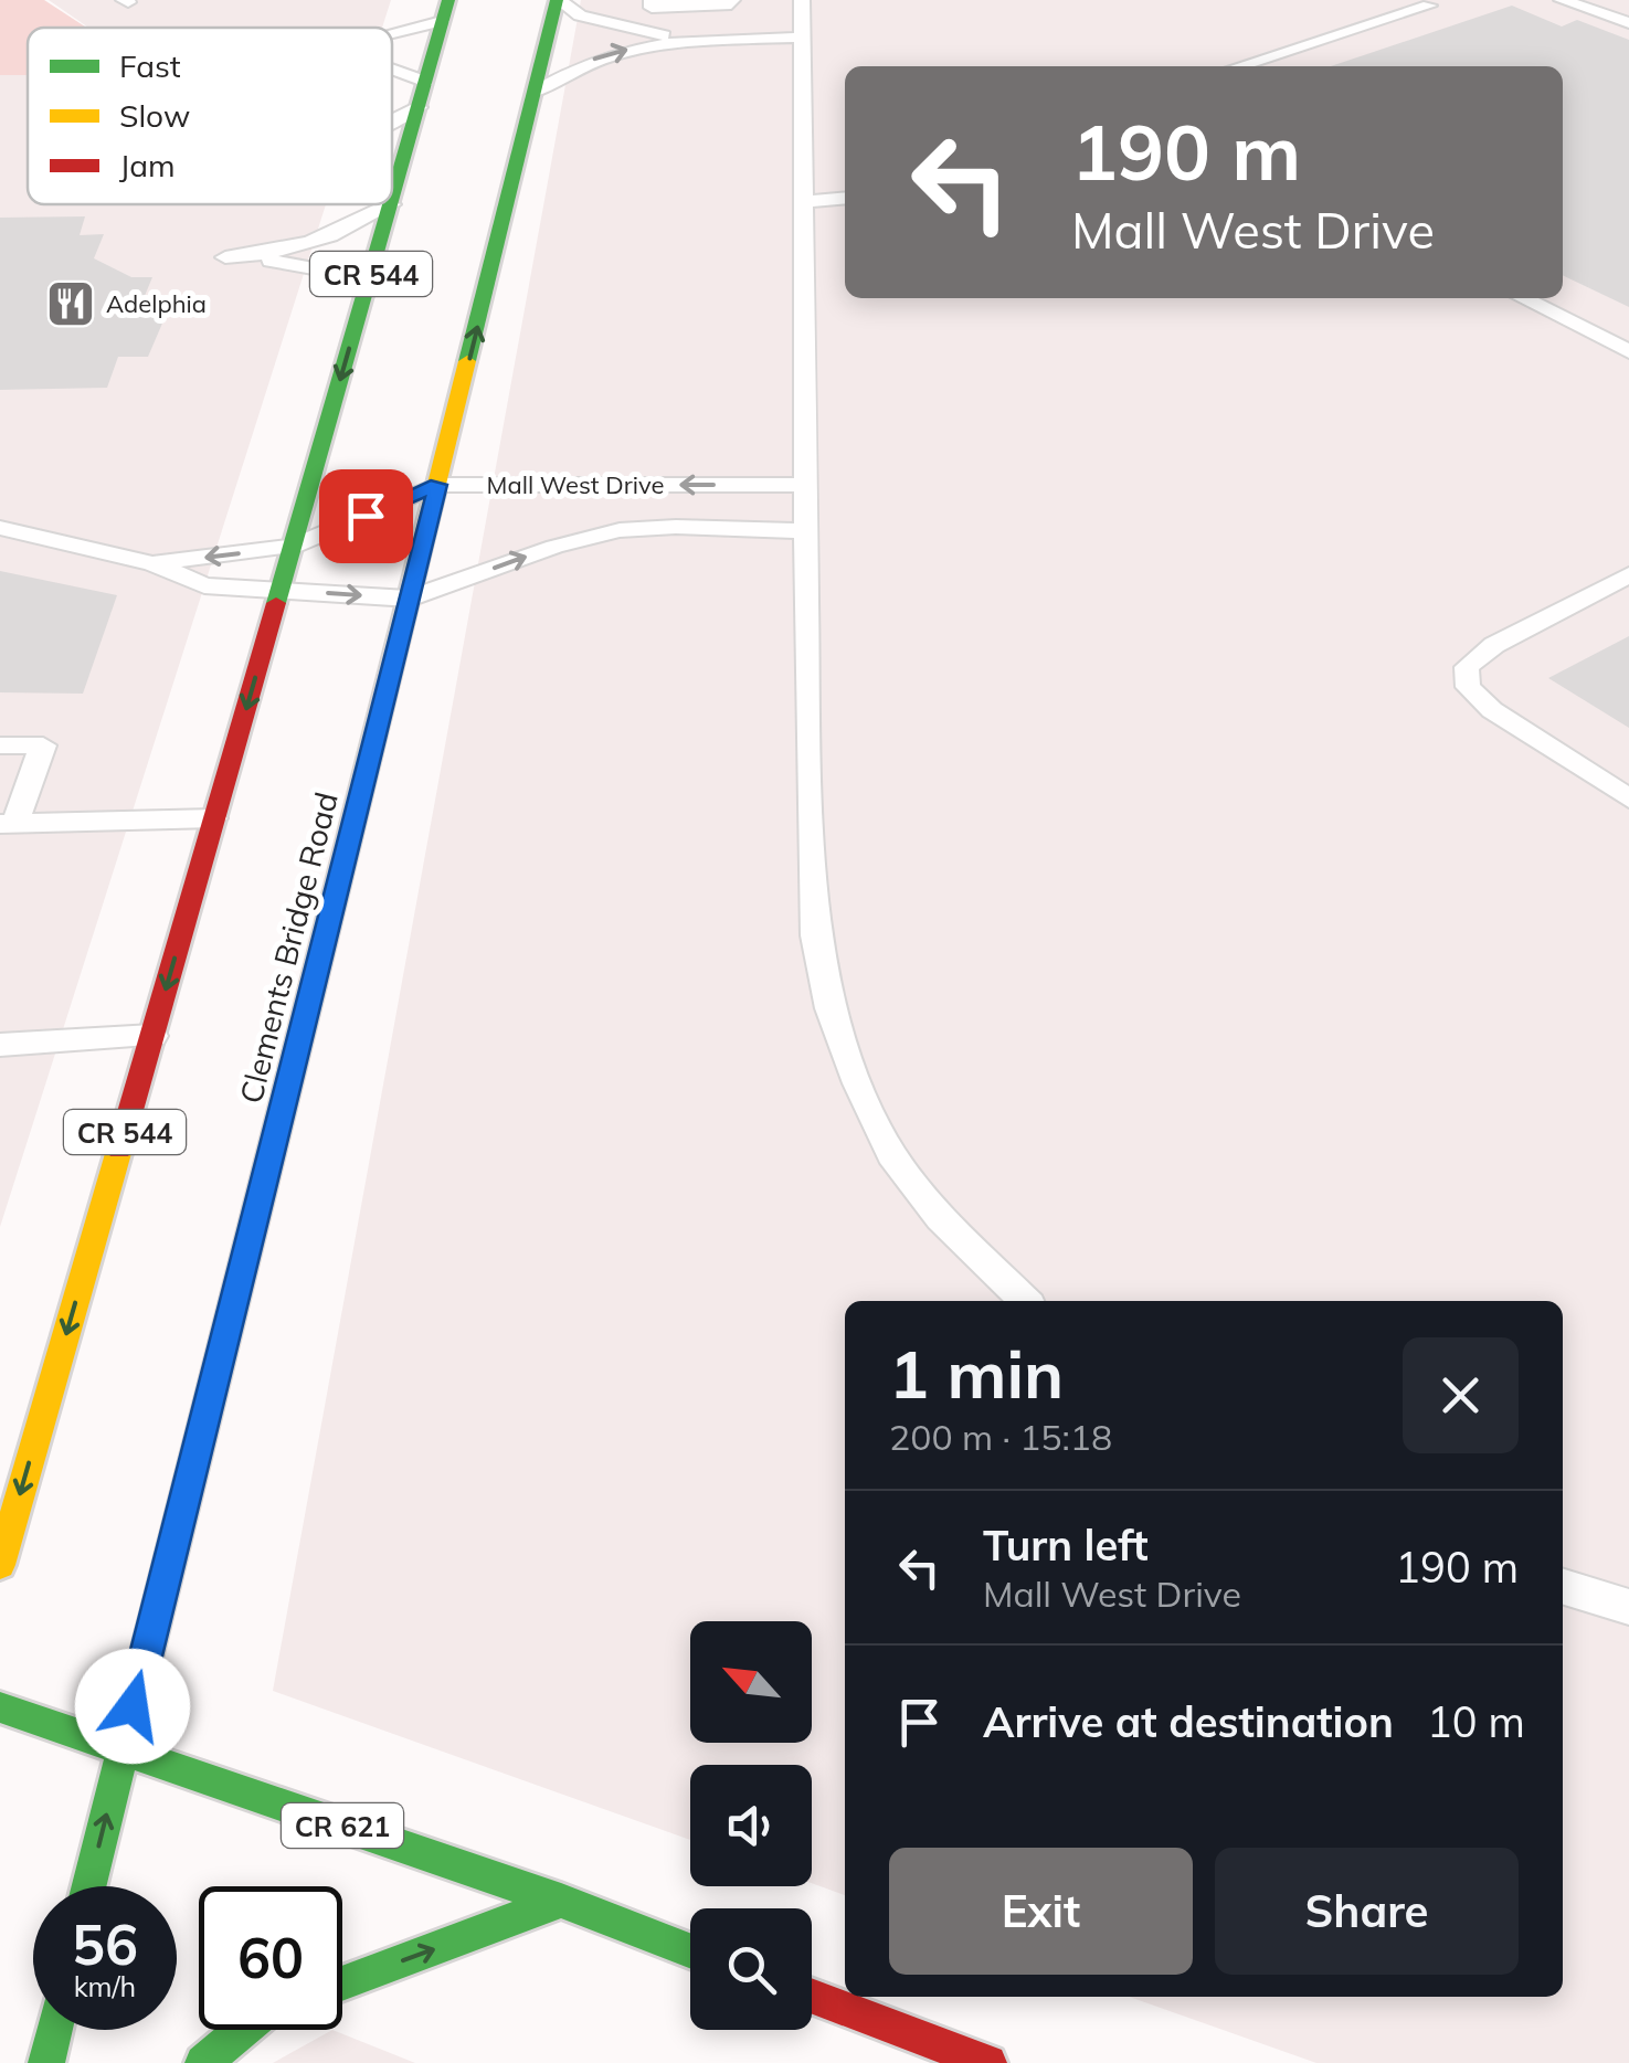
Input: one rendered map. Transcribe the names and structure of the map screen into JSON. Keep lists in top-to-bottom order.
{
  "streets": {
    "main road": ["CR 544", "Clements Bridge Road", "CR 621"],
    "lane": ["Mall West Drive"]
  },
  "crossings": [
    ["CR 544", "Mall West Drive"],
    ["Mall West Drive", "Clements Bridge Road"],
    ["Clements Bridge Road", "CR 621"]
  ],
  "places": {
    "restaurant": ["Adelphia"]
  },
  "legend": ["Fast", "Slow", "Jam"],
  "north": "top left",
  "page": {
    "turn": ["190 m", "Mall West Drive"],
    "heading": ["1 min", "200 m · 15:18"],
    "list": [
      {
        "name": "Turn left",
        "note": "Mall West Drive",
        "value": "190 m"
      },
      {
        "name": "Arrive at destination",
        "value": "10 m"
      }
    ],
    "buttons": ["Exit", "Share"],
    "speed": "56 km/h",
    "limit": "60"
  }
}
